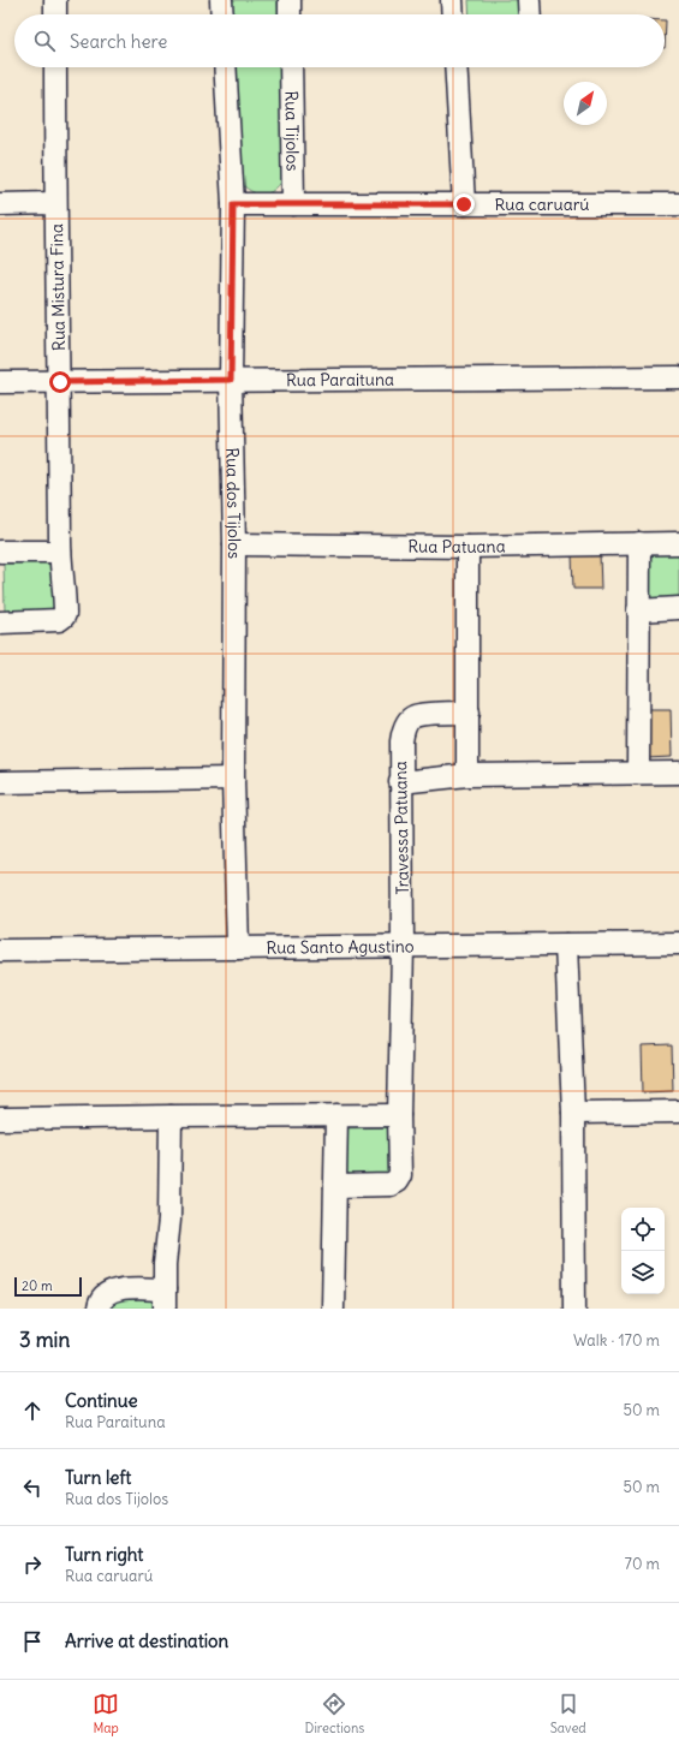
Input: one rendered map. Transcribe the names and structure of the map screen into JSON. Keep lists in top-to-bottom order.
{
  "streets": {
    "street": [
      "Rua Tijolos",
      "Rua caruarú",
      "Rua Mistura Fina",
      "Rua Paraituna",
      "Rua dos Tijolos",
      "Rua Patuana",
      "Travessa Patuana",
      "Rua Santo Agustino"
    ]
  },
  "crossings": [
    ["Rua Tijolos", "Rua caruarú"],
    ["Rua caruarú", "Rua dos Tijolos"],
    ["Rua Mistura Fina", "Rua Paraituna"],
    ["Rua Paraituna", "Rua dos Tijolos"],
    ["Rua dos Tijolos", "Rua Patuana"],
    ["Rua dos Tijolos", "Rua Santo Agustino"],
    ["Travessa Patuana", "Rua Santo Agustino"]
  ],
  "scale_bar": "20 m",
  "north": "top right",
  "page": {
    "search": "Search here",
    "scale": "20 m",
    "heading": ["3 min", "Walk · 170 m"],
    "list": [
      ["Continue", "Rua Paraituna", "50 m"],
      ["Turn left", "Rua dos Tijolos", "50 m"],
      ["Turn right", "Rua caruarú", "70 m"],
      "Arrive at destination"
    ],
    "nav": ["Map", "Directions", "Saved"]
  }
}
